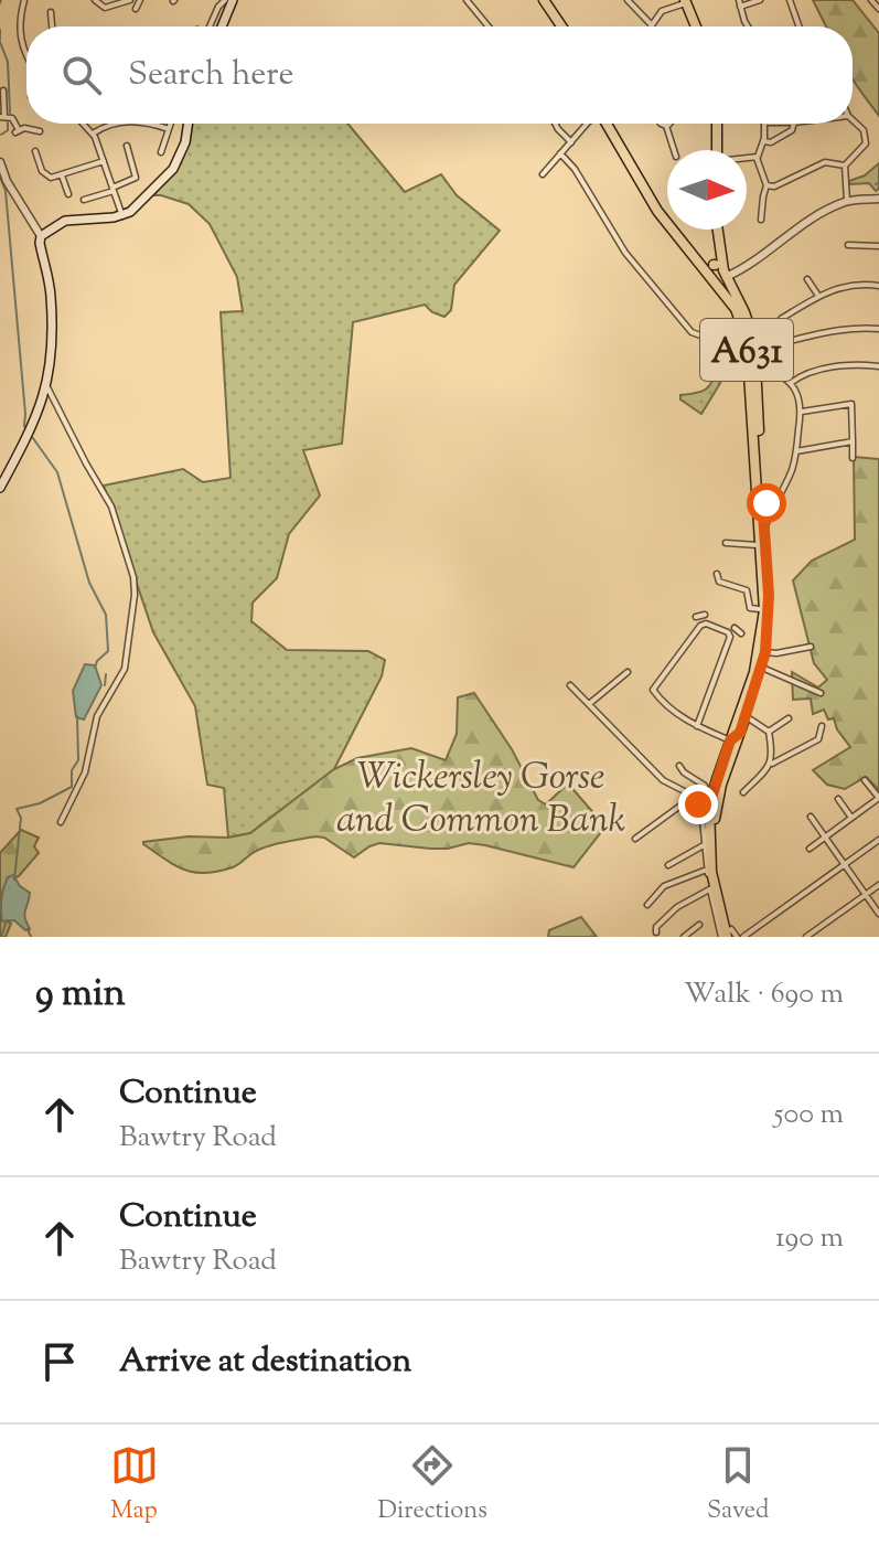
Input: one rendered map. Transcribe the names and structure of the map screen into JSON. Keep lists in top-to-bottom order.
{
  "streets": {
    "main road": ["A631"]
  },
  "parks": ["Wickersley Gorse and Common Bank"],
  "north": "right",
  "page": {
    "search": "Search here",
    "heading": ["9 min", "Walk · 690 m"],
    "list": [
      ["Continue", "Bawtry Road", "500 m"],
      ["Continue", "Bawtry Road", "190 m"],
      "Arrive at destination"
    ],
    "nav": ["Map", "Directions", "Saved"]
  }
}
